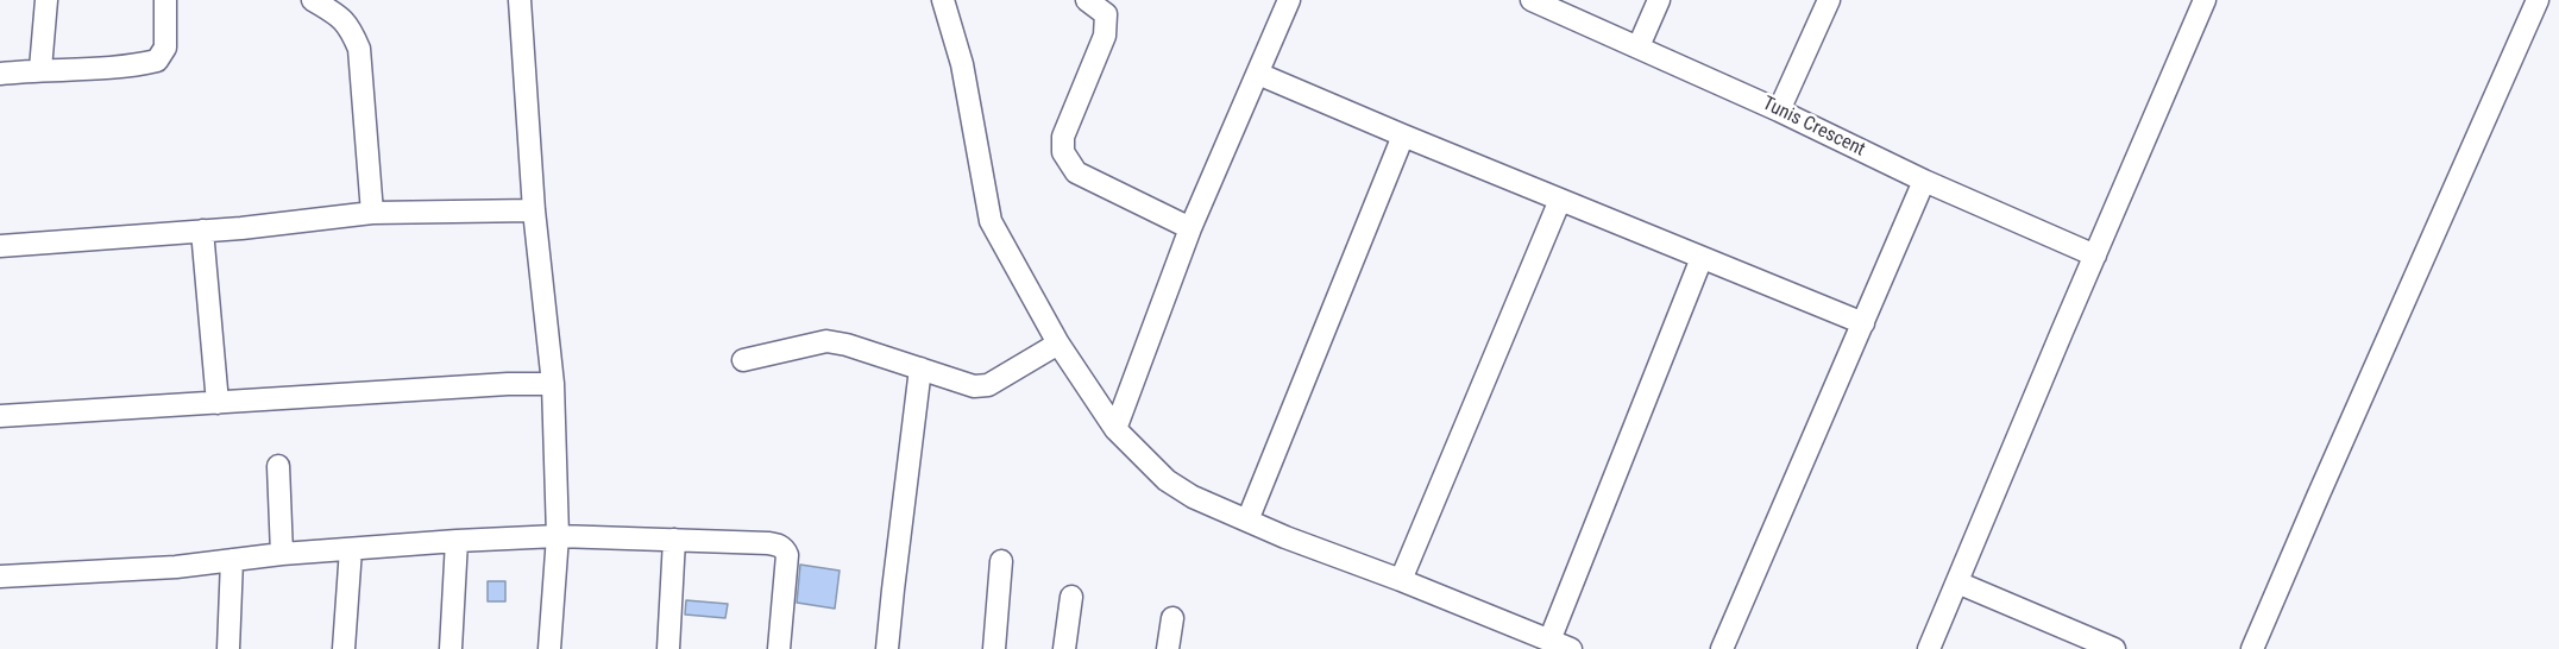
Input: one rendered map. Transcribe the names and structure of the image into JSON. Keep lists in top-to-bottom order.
{
  "streets": {
    "street": ["Tunis Crescent"]
  }
}
